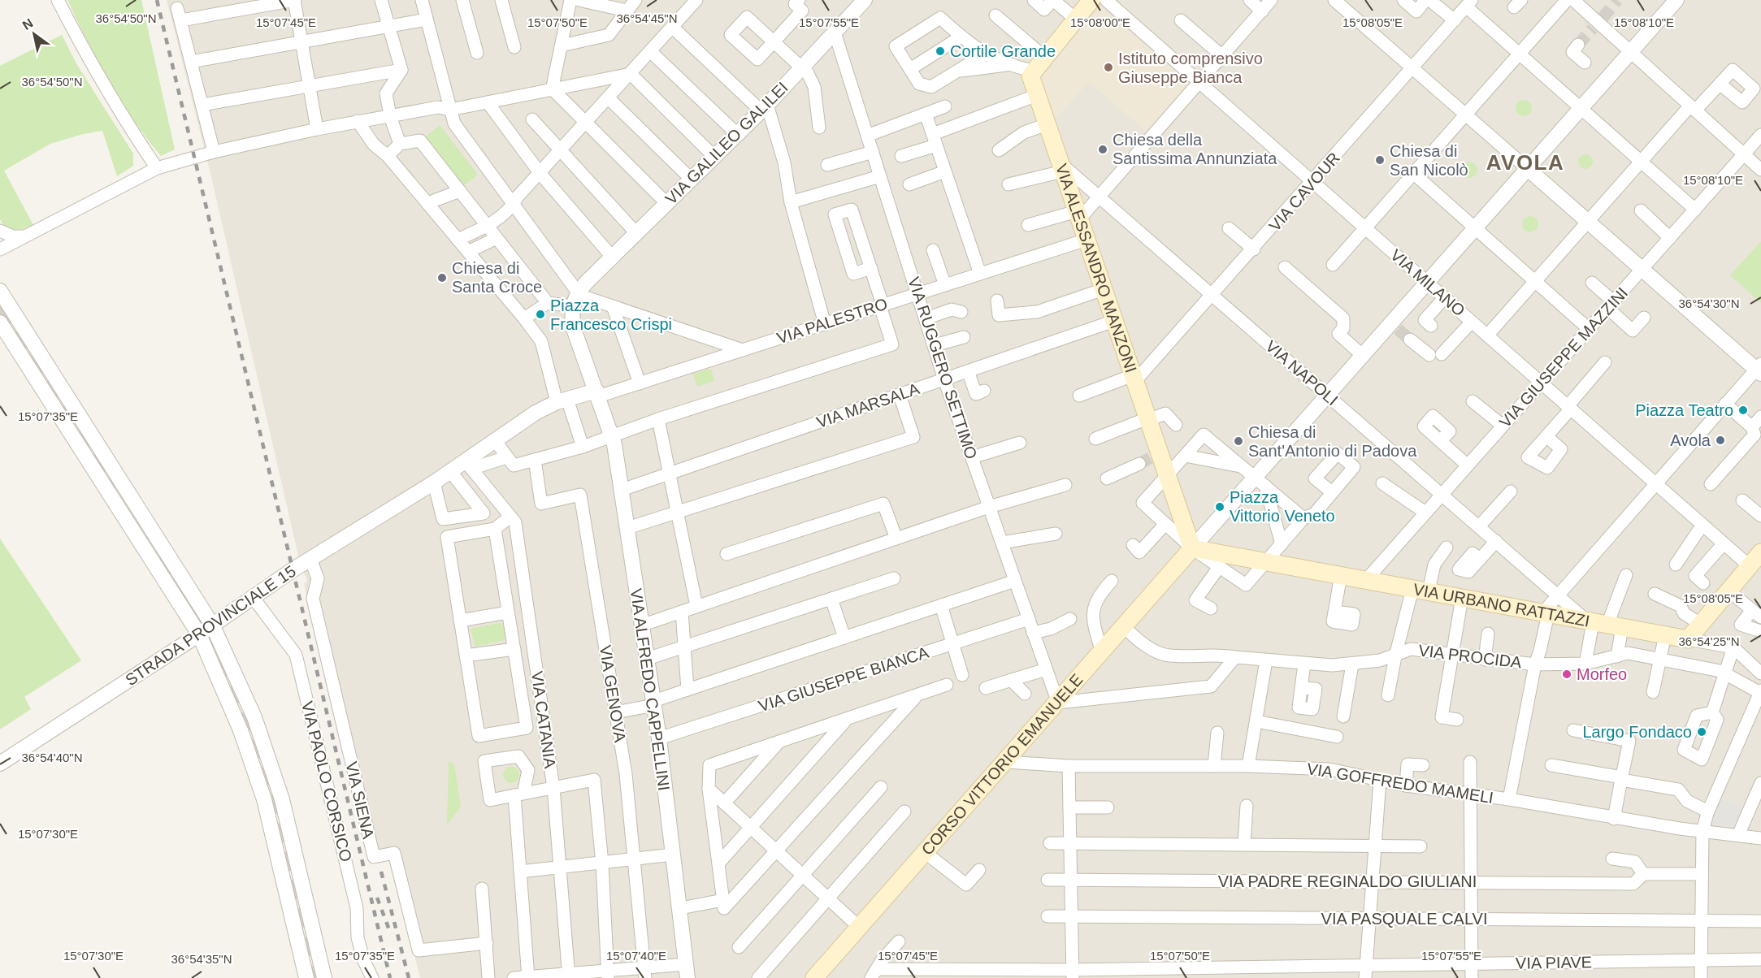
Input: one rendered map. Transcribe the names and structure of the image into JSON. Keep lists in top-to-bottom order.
{
  "streets": {
    "main road": ["VIA ALESSANDRO MANZONI", "VIA URBANO RATTAZZI", "CORSO VITTORIO EMANUELE"],
    "street": [
      "VIA GALILEO GALILEI",
      "VIA CAVOUR",
      "VIA MILANO",
      "VIA PALESTRO",
      "VIA GIUSEPPE MAZZINI",
      "VIA RUGGERO SETTIMO",
      "VIA NAPOLI",
      "VIA MARSALA",
      "STRADA PROVINCIALE 15",
      "VIA PROCIDA",
      "VIA GIUSEPPE BIANCA",
      "VIA ALFREDO CAPPELLINI",
      "VIA GENOVA",
      "VIA CATANIA",
      "VIA PAOLO CORSICO",
      "VIA GOFFREDO MAMELI",
      "VIA SIENA",
      "VIA PADRE REGINALDO GIULIANI",
      "VIA PASQUALE CALVI",
      "VIA PIAVE"
    ]
  },
  "crossings": [
    ["VIA GALILEO GALILEI", "VIA RUGGERO SETTIMO"],
    ["VIA GALILEO GALILEI", "VIA ALFREDO CAPPELLINI"],
    ["VIA CAVOUR", "VIA ALESSANDRO MANZONI"],
    ["VIA CAVOUR", "VIA MILANO"],
    ["VIA CAVOUR", "VIA NAPOLI"],
    ["VIA ALESSANDRO MANZONI", "VIA PALESTRO"],
    ["VIA ALESSANDRO MANZONI", "VIA NAPOLI"],
    ["VIA ALESSANDRO MANZONI", "VIA MARSALA"],
    ["VIA ALESSANDRO MANZONI", "VIA URBANO RATTAZZI"],
    ["VIA ALESSANDRO MANZONI", "CORSO VITTORIO EMANUELE"],
    ["VIA MILANO", "VIA GIUSEPPE MAZZINI"],
    ["VIA PALESTRO", "VIA RUGGERO SETTIMO"],
    ["VIA PALESTRO", "STRADA PROVINCIALE 15"],
    ["VIA PALESTRO", "VIA ALFREDO CAPPELLINI"],
    ["VIA GIUSEPPE MAZZINI", "VIA NAPOLI"],
    ["VIA GIUSEPPE MAZZINI", "VIA URBANO RATTAZZI"],
    ["VIA RUGGERO SETTIMO", "VIA MARSALA"],
    ["VIA RUGGERO SETTIMO", "VIA GIUSEPPE BIANCA"],
    ["VIA RUGGERO SETTIMO", "CORSO VITTORIO EMANUELE"],
    ["VIA NAPOLI", "VIA URBANO RATTAZZI"],
    ["VIA MARSALA", "VIA ALFREDO CAPPELLINI"],
    ["VIA URBANO RATTAZZI", "CORSO VITTORIO EMANUELE"],
    ["STRADA PROVINCIALE 15", "VIA ALFREDO CAPPELLINI"],
    ["STRADA PROVINCIALE 15", "VIA CATANIA"],
    ["STRADA PROVINCIALE 15", "VIA PAOLO CORSICO"],
    ["STRADA PROVINCIALE 15", "VIA SIENA"],
    ["VIA PROCIDA", "CORSO VITTORIO EMANUELE"],
    ["VIA GIUSEPPE BIANCA", "VIA ALFREDO CAPPELLINI"],
    ["CORSO VITTORIO EMANUELE", "VIA GOFFREDO MAMELI"]
  ],
  "districts": ["AVOLA"],
  "places": [
    "Cortile Grande",
    "Istituto comprensivo Giuseppe Bianca",
    "Chiesa della Santissima Annunziata",
    "Chiesa di San Nicolò",
    "Chiesa di Santa Croce",
    "Piazza Francesco Crispi",
    "Piazza Teatro",
    "Avola",
    "Chiesa di Sant'Antonio di Padova",
    "Piazza Vittorio Veneto",
    "Morfeo",
    "Largo Fondaco"
  ],
  "north": "top left",
  "coordinates": [
    "36°54'50\"N",
    "36°54'45\"N",
    "15°08'10\"E",
    "15°07'45\"E",
    "15°07'50\"E",
    "15°07'55\"E",
    "15°08'00\"E",
    "15°08'05\"E",
    "36°54'30\"N",
    "15°07'35\"E",
    "36°54'25\"N",
    "36°54'40\"N",
    "15°07'30\"E",
    "15°07'40\"E",
    "36°54'35\"N"
  ]
}
